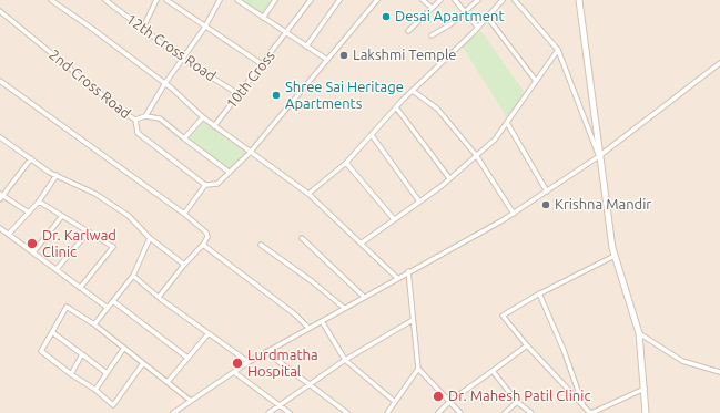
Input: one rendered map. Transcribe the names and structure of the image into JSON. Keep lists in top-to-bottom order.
{
  "streets": {
    "street": ["12th Cross Road", "10th Cross", "2nd Cross Road"]
  },
  "crossings": [
    ["12th Cross Road", "10th Cross"]
  ],
  "places": [
    "Desai Apartment",
    "Lakshmi Temple",
    "Shree Sai Heritage Apartments",
    "Krishna Mandir",
    "Dr. Karlwad Clinic",
    "Lurdmatha Hospital",
    "Dr. Mahesh Patil Clinic"
  ]
}
